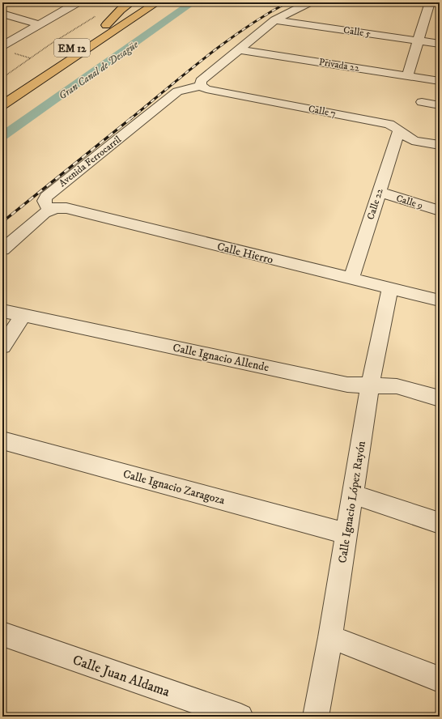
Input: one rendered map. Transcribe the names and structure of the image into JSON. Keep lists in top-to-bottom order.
{
  "streets": {
    "highway": ["EM 12"],
    "street": [
      "Calle 5",
      "Privada 22",
      "Calle 7",
      "Avenida Ferrocarril",
      "Calle 9",
      "Calle 22",
      "Calle Hierro",
      "Calle Ignacio Allende",
      "Calle Ignacio Zaragoza",
      "Calle Ignacio López Rayón",
      "Calle Juan Aldama"
    ]
  },
  "crossings": [
    ["Calle 7", "Avenida Ferrocarril"],
    ["Calle 7", "Calle 22"],
    ["Avenida Ferrocarril", "Calle Hierro"],
    ["Calle 9", "Calle 22"],
    ["Calle 22", "Calle Hierro"],
    ["Calle Hierro", "Calle Ignacio López Rayón"],
    ["Calle Ignacio Allende", "Calle Ignacio López Rayón"],
    ["Calle Ignacio Zaragoza", "Calle Ignacio López Rayón"]
  ],
  "water": ["Gran Canal de Desagüe"]
}
